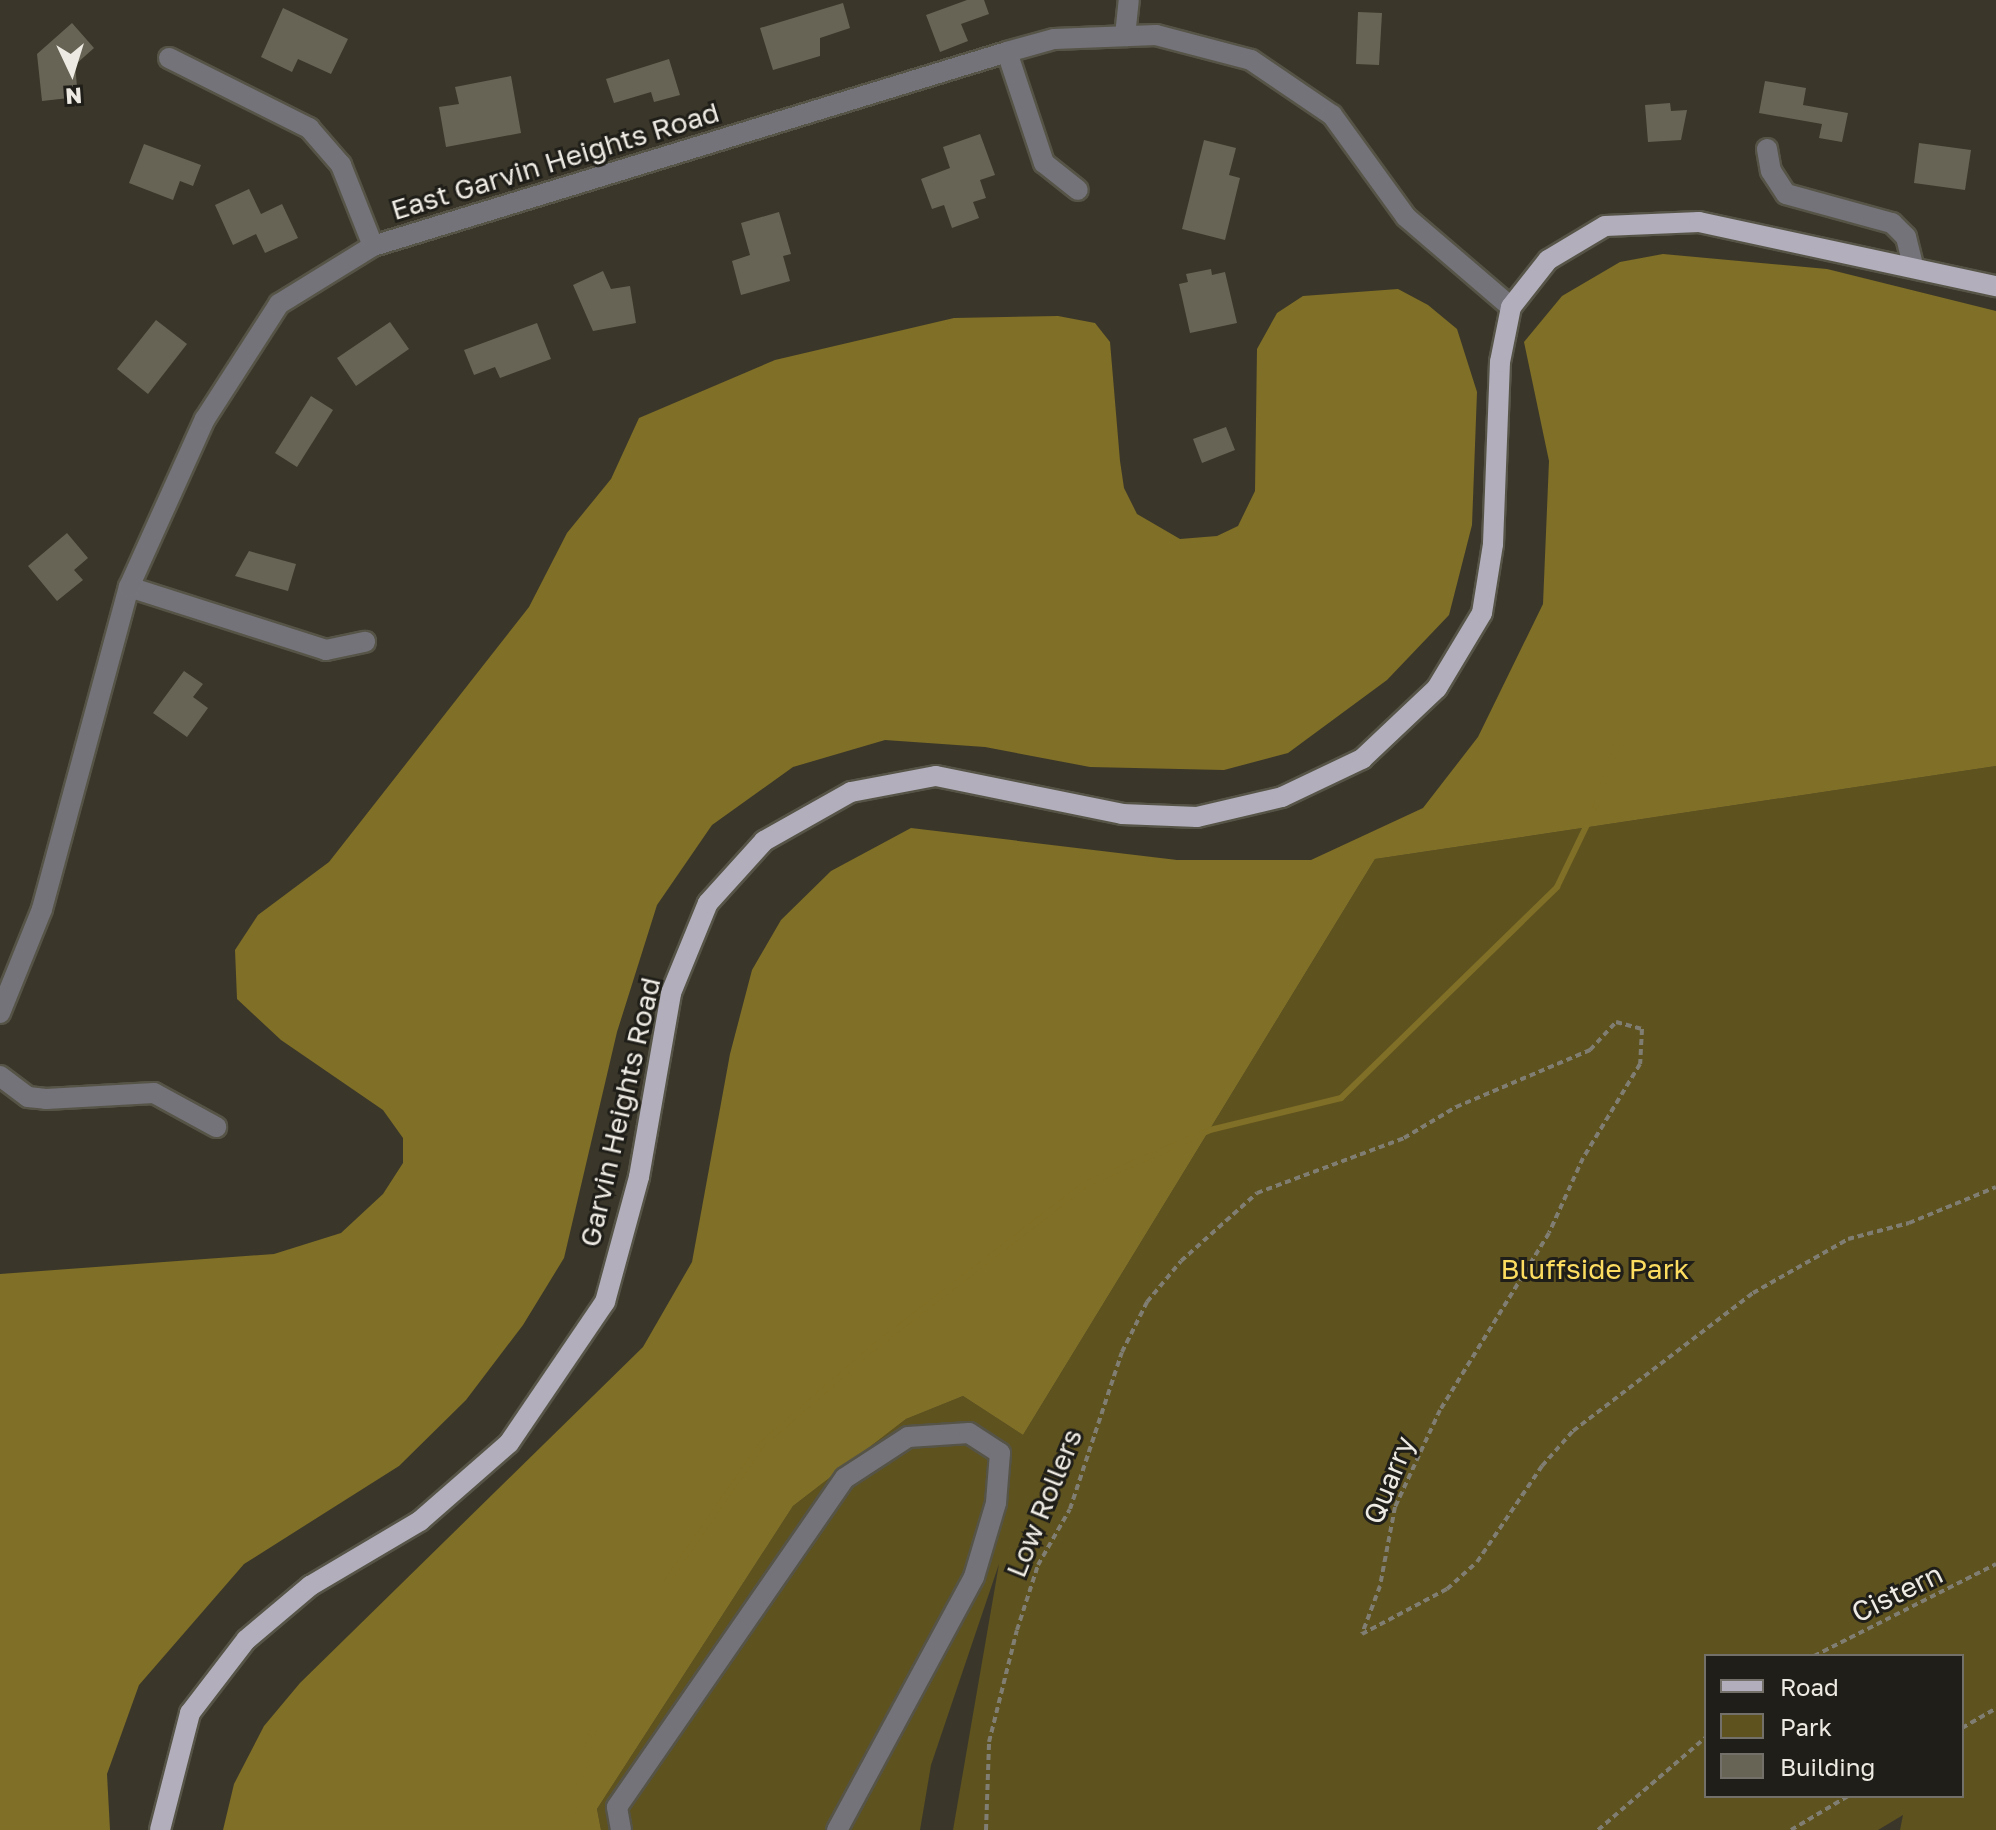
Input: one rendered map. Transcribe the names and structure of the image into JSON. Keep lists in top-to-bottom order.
{
  "streets": {
    "main road": ["Garvin Heights Road"],
    "street": ["East Garvin Heights Road"],
    "path": ["Quarry", "Low Rollers", "Cistern"]
  },
  "crossings": [
    ["East Garvin Heights Road", "Garvin Heights Road"],
    ["Quarry", "Low Rollers"]
  ],
  "parks": ["Bluffside Park"],
  "legend": ["Road", "Park", "Building"],
  "north": "bottom"
}
